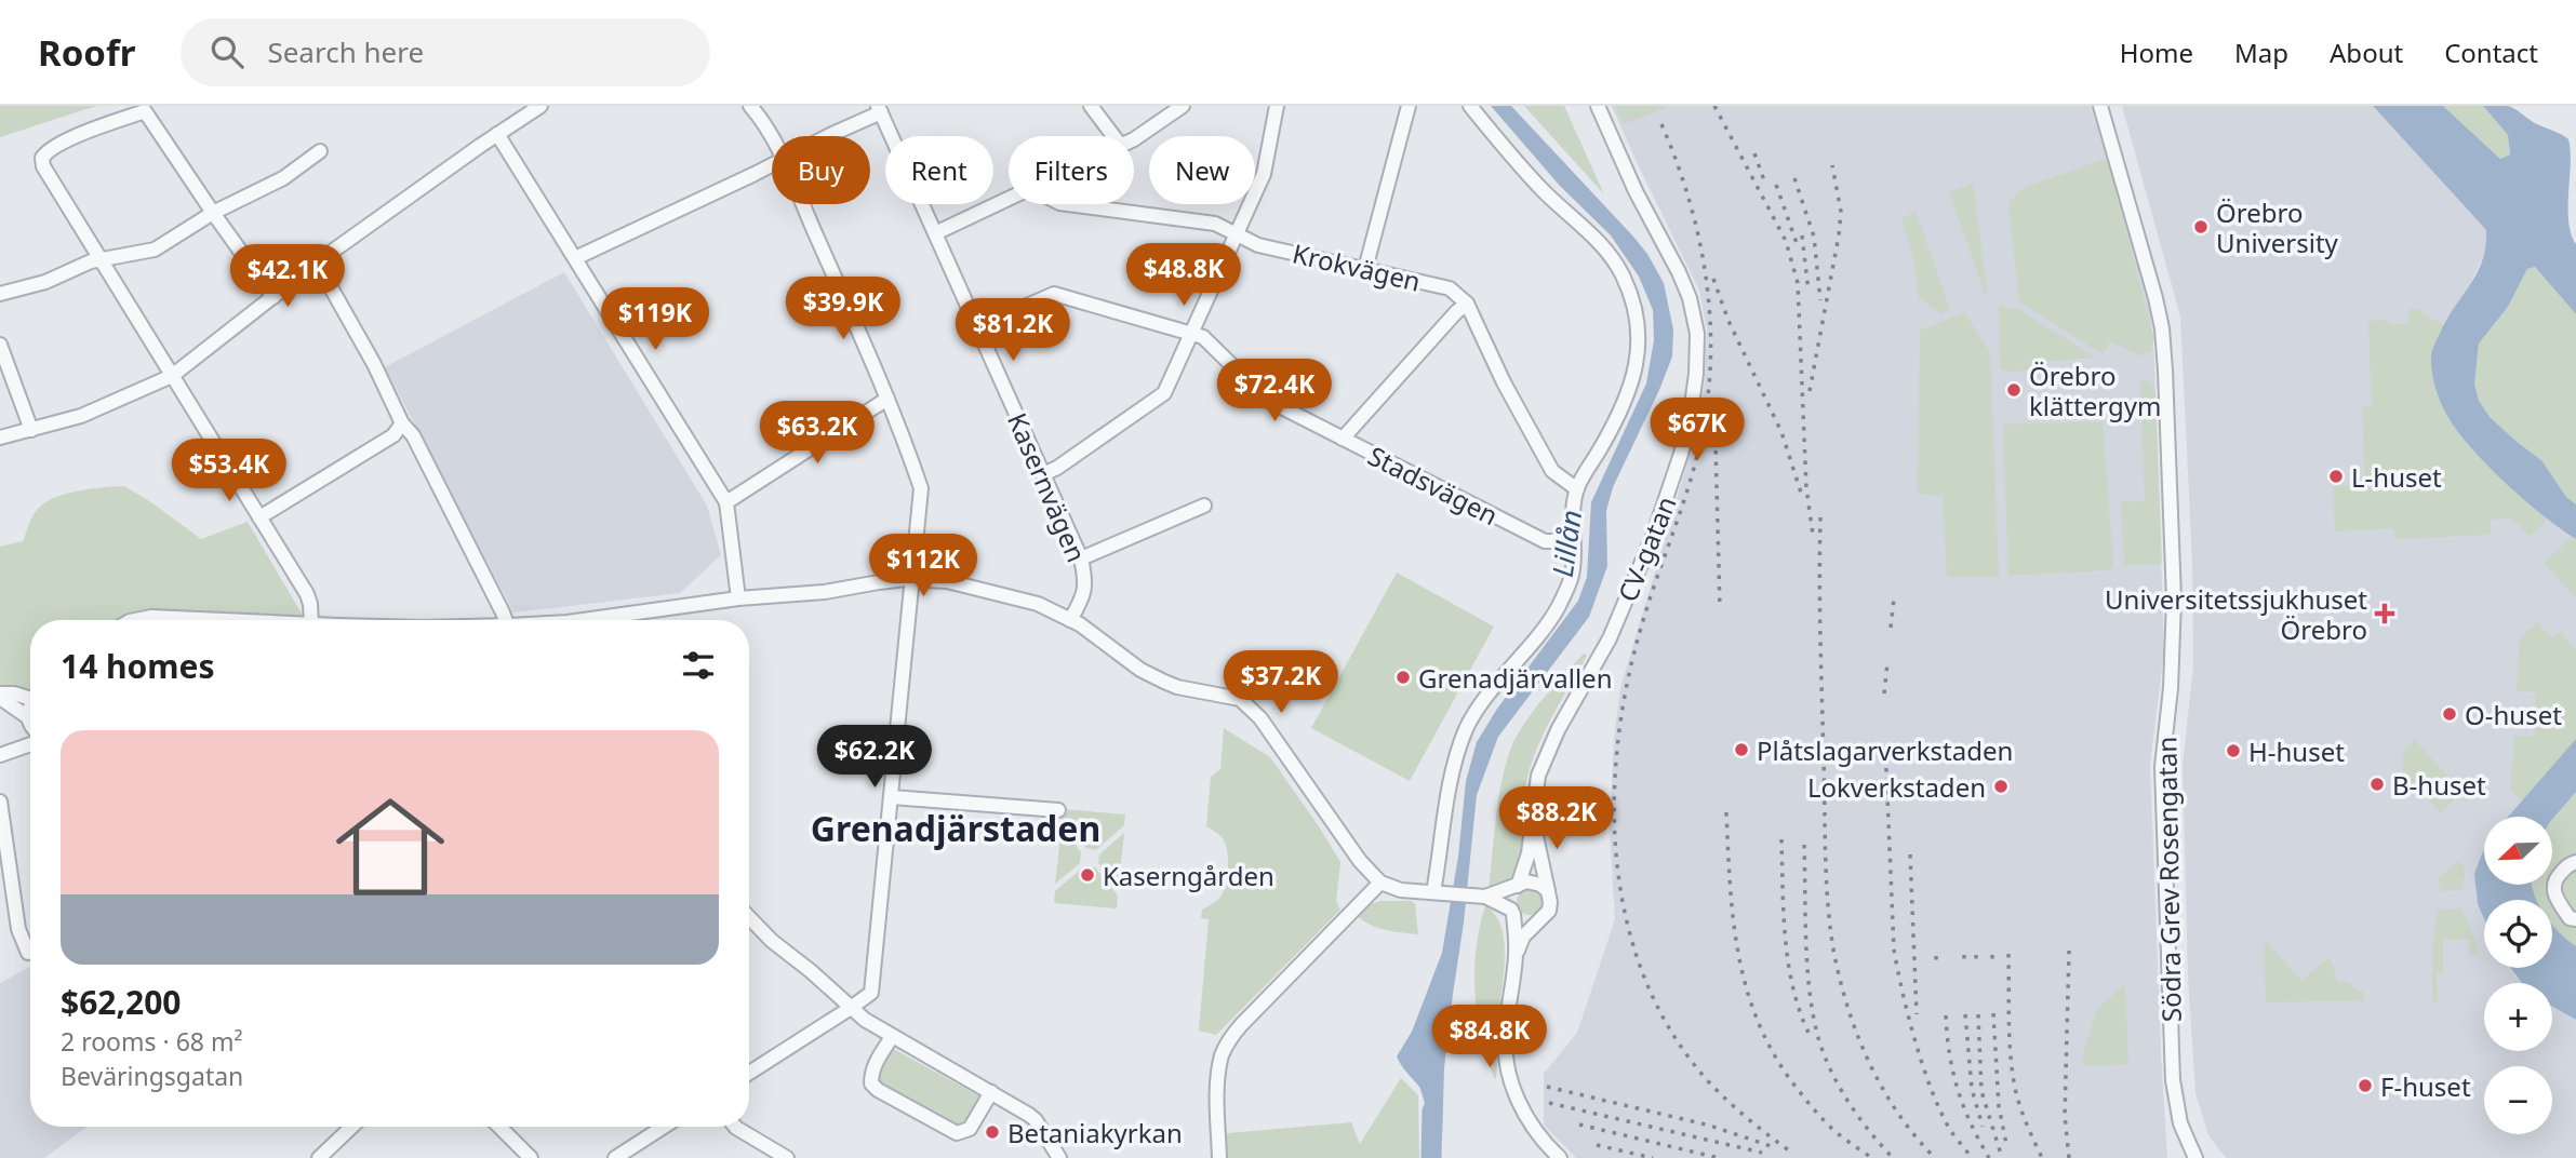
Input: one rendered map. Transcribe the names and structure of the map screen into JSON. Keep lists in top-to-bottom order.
{
  "streets": {
    "street": [
      "Krokvägen",
      "Stadsvägen",
      "Kasernvägen",
      "CV-gatan",
      "Södra Grev Rosengatan"
    ]
  },
  "crossings": [
    ["Stadsvägen", "Kasernvägen"]
  ],
  "districts": ["Grenadjärstaden"],
  "water": ["Lillån"],
  "places": {
    "other": [
      "Örebro University",
      "Örebro klättergym",
      "L-huset",
      "Grenadjärvallen",
      "O-huset",
      "Plåtslagarverkstaden",
      "H-huset",
      "B-huset",
      "Lokverkstaden",
      "Kaserngården",
      "F-huset",
      "Betaniakyrkan"
    ],
    "health": ["Universitetssjukhuset Örebro"]
  },
  "north": "bottom left",
  "page": {
    "header": "Roofr",
    "search": "Search here",
    "nav": [
      "Home",
      "Map",
      "About",
      "Contact"
    ],
    "chip": [
      "Buy",
      "Rent",
      "Filters",
      "New"
    ],
    "price": [
      "$48.8K",
      "$42.1K",
      "$39.9K",
      "$119K",
      "$81.2K",
      "$72.4K",
      "$67K",
      "$63.2K",
      "$53.4K",
      "$112K",
      "$37.2K",
      "$62.2K",
      "$88.2K",
      "$84.8K"
    ],
    "heading": "14 homes",
    "list": [
      {
        "name": "$62,200",
        "note": "2 rooms · 68 m² · Beväringsgatan"
      }
    ],
    "map_buttons": ["+", "−"]
  }
}
